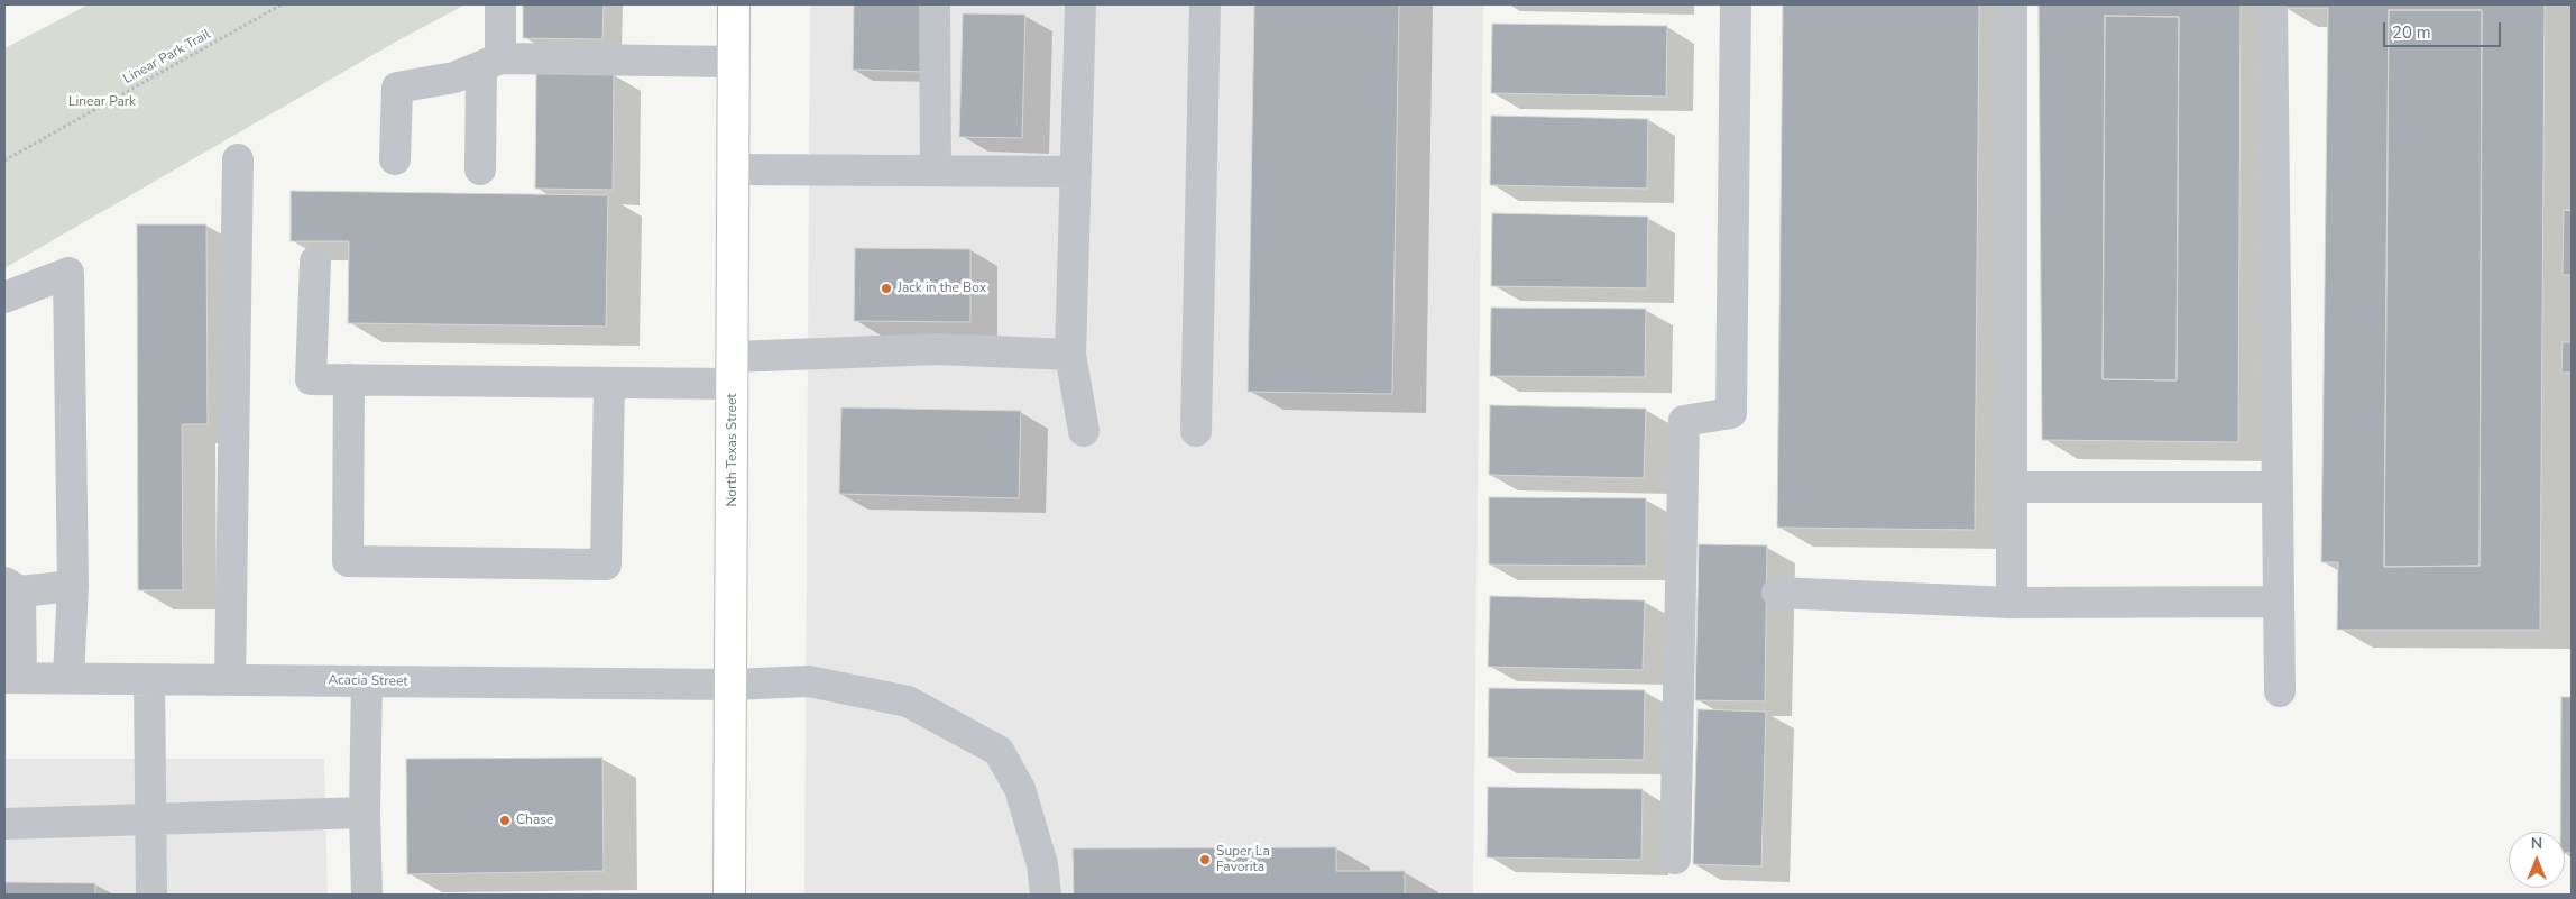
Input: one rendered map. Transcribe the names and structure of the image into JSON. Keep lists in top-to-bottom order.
{
  "streets": {
    "main road": ["North Texas Street"],
    "street": ["Acacia Street"],
    "path": ["Linear Park Trail"]
  },
  "crossings": [
    ["North Texas Street", "Acacia Street"]
  ],
  "parks": ["Linear Park"],
  "places": ["Jack in the Box", "Chase", "Super La Favorita"],
  "scale_bar": "20 m",
  "north": "top"
}
